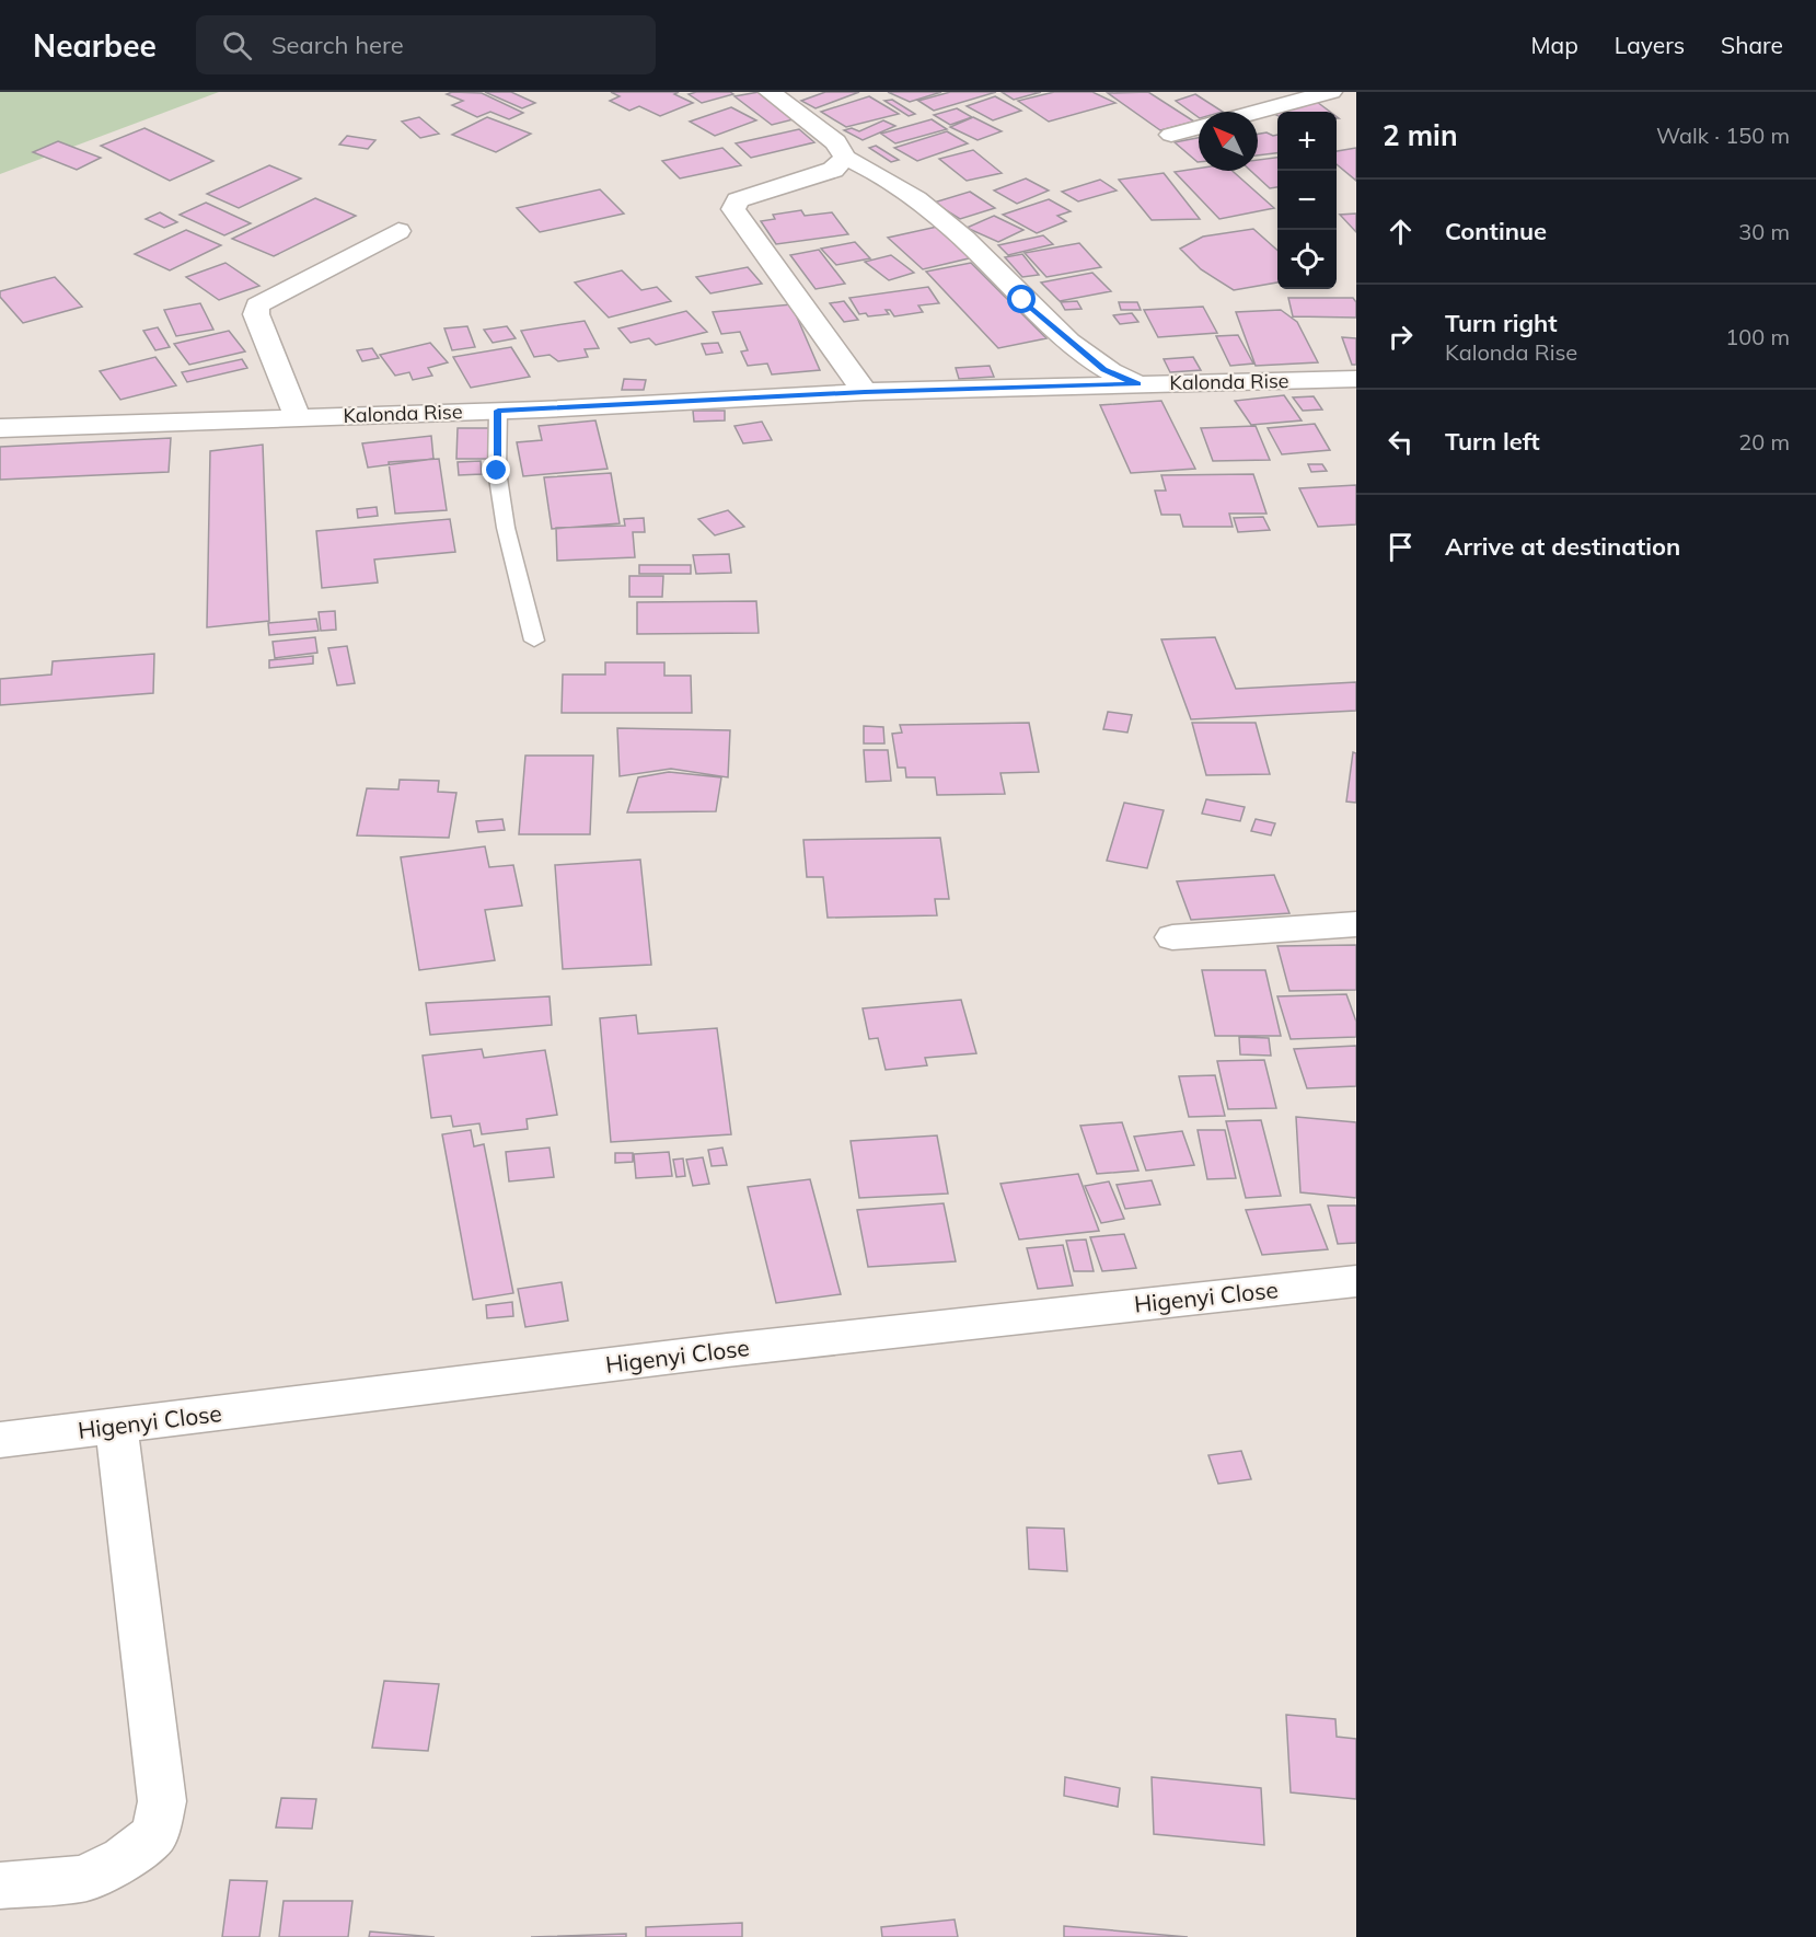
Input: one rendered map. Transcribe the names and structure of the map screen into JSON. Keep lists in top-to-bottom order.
{
  "streets": {
    "street": ["Kalonda Rise", "Higenyi Close"]
  },
  "north": "top left",
  "page": {
    "header": "Nearbee",
    "search": "Search here",
    "nav": ["Map", "Layers", "Share"],
    "heading": ["2 min", "Walk · 150 m"],
    "map_buttons": ["+", "−"],
    "list": [
      ["Continue", "30 m"],
      ["Turn right", "Kalonda Rise", "100 m"],
      ["Turn left", "20 m"],
      "Arrive at destination"
    ]
  }
}
